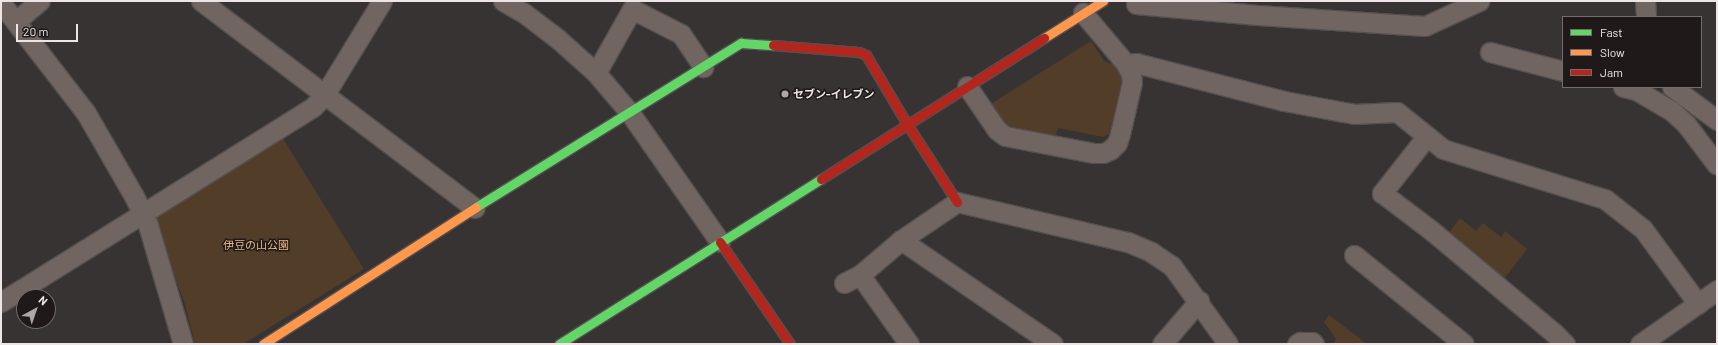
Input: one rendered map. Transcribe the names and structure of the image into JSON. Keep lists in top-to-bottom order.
{
  "parks": ["伊豆の山公園"],
  "places": ["セブン-イレブン"],
  "legend": ["Fast", "Slow", "Jam"],
  "scale_bar": "20 m",
  "north": "top right"
}
